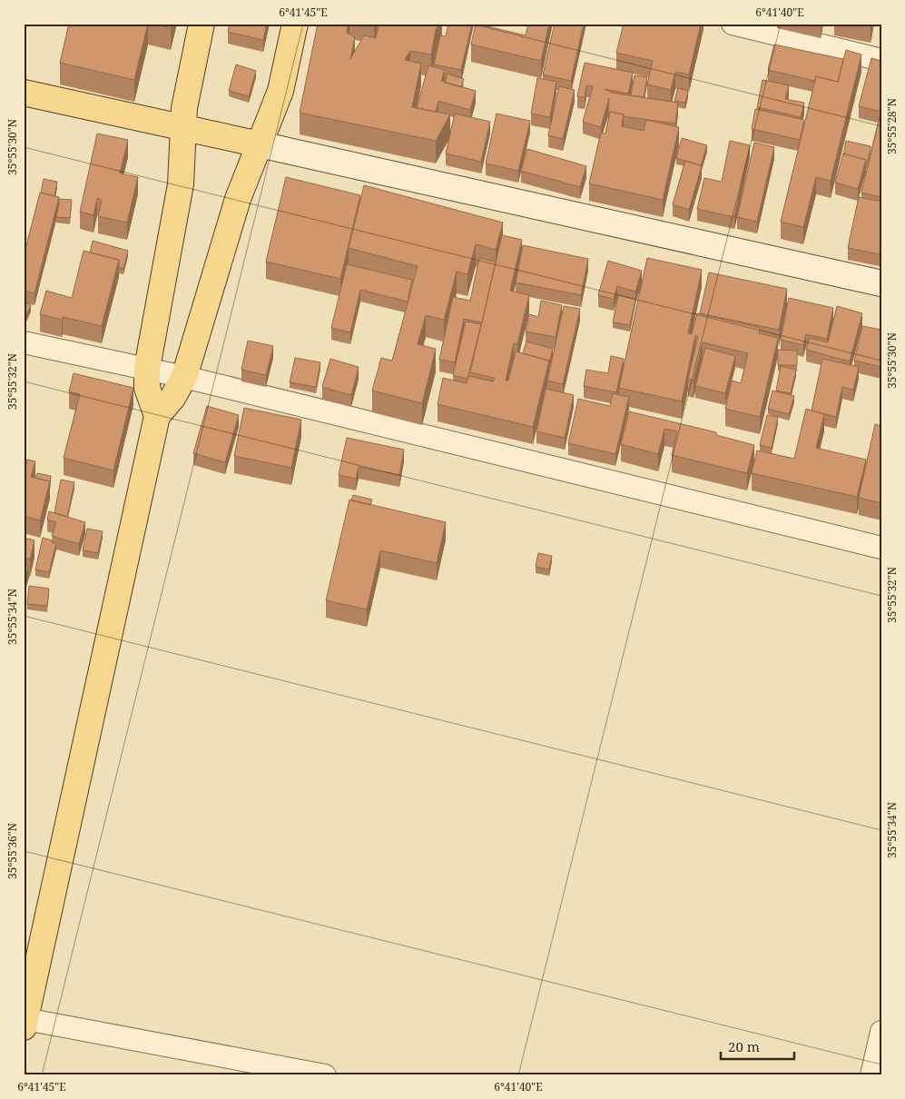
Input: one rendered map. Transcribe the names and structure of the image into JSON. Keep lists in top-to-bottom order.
{
  "scale_bar": "20 m",
  "coordinates": [
    "6°41'45\"E",
    "6°41'40\"E",
    "35°55'28\"N",
    "35°55'30\"N",
    "35°55'32\"N",
    "35°55'34\"N",
    "35°55'36\"N"
  ]
}
